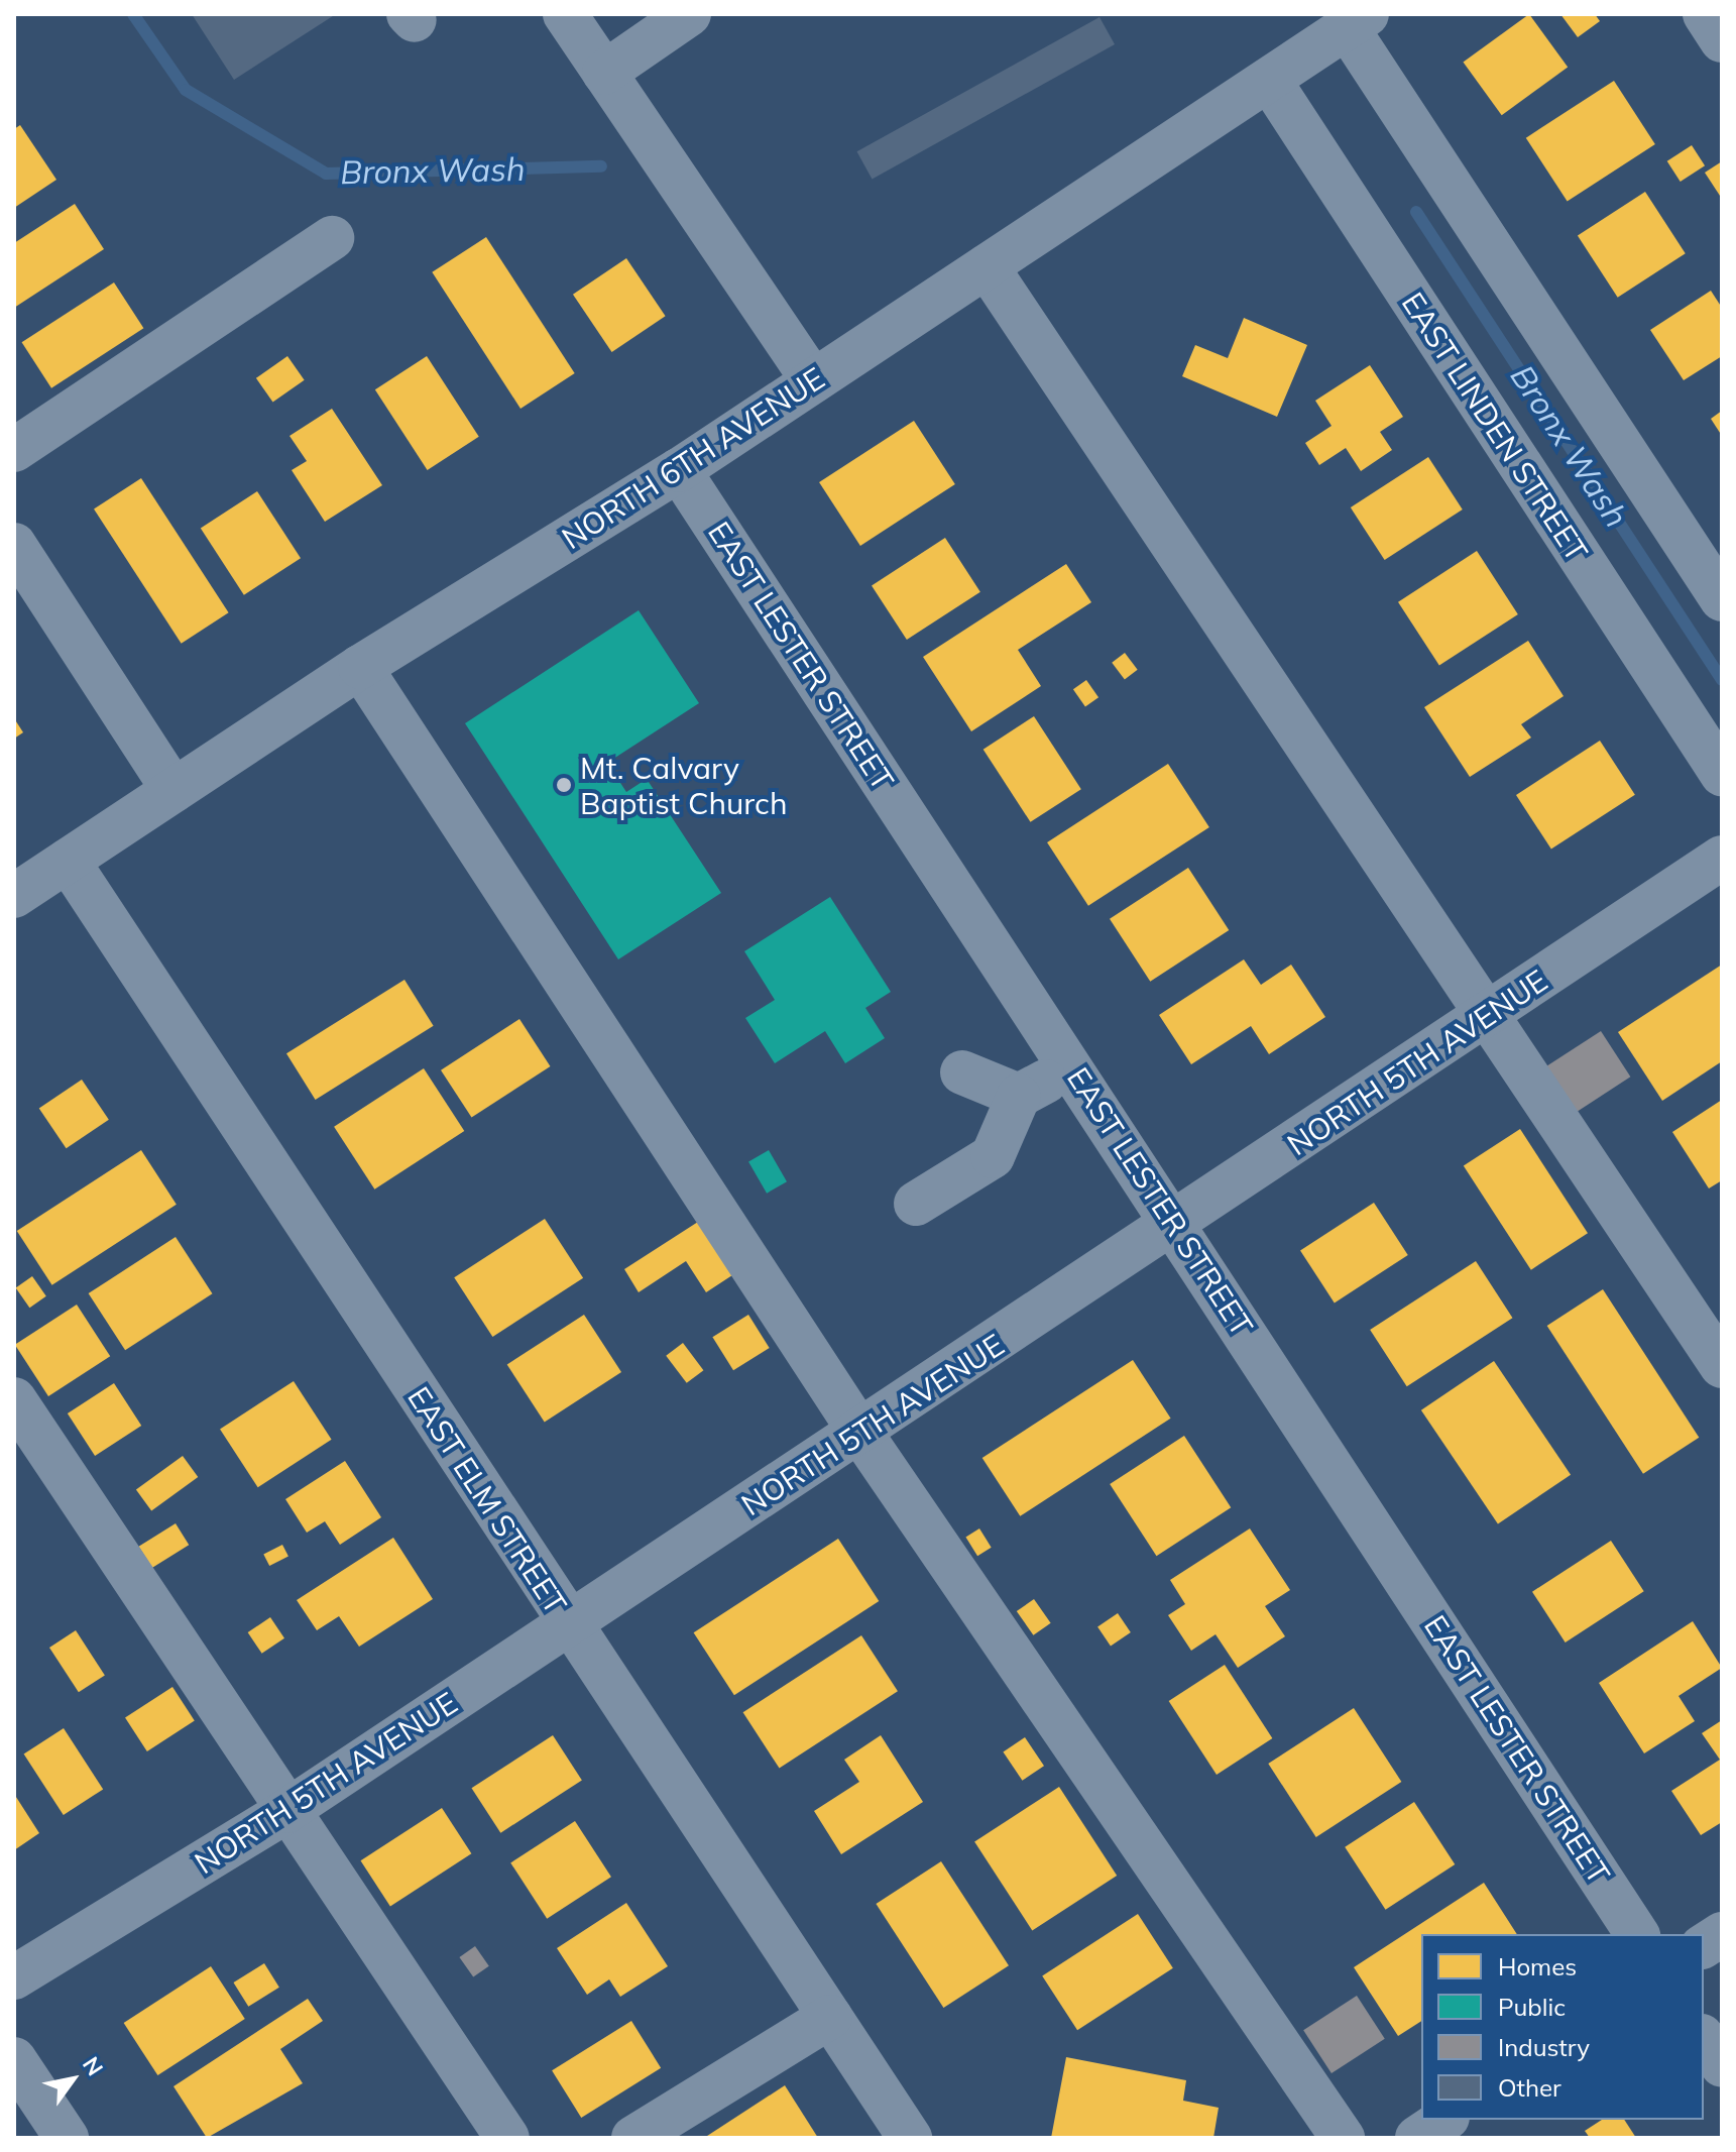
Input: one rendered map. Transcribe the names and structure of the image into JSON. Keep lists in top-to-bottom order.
{
  "streets": {
    "street": [
      "EAST LINDEN STREET",
      "NORTH 6TH AVENUE",
      "EAST LESTER STREET",
      "NORTH 5TH AVENUE",
      "EAST ELM STREET"
    ]
  },
  "crossings": [
    ["EAST LINDEN STREET", "NORTH 6TH AVENUE"],
    ["NORTH 6TH AVENUE", "EAST LESTER STREET"],
    ["NORTH 6TH AVENUE", "EAST ELM STREET"],
    ["EAST LESTER STREET", "NORTH 5TH AVENUE"],
    ["NORTH 5TH AVENUE", "EAST ELM STREET"]
  ],
  "water": ["Bronx Wash"],
  "places": ["Mt. Calvary Baptist Church"],
  "legend": [
    "Homes",
    "Public",
    "Industry",
    "Other"
  ],
  "north": "top right"
}
